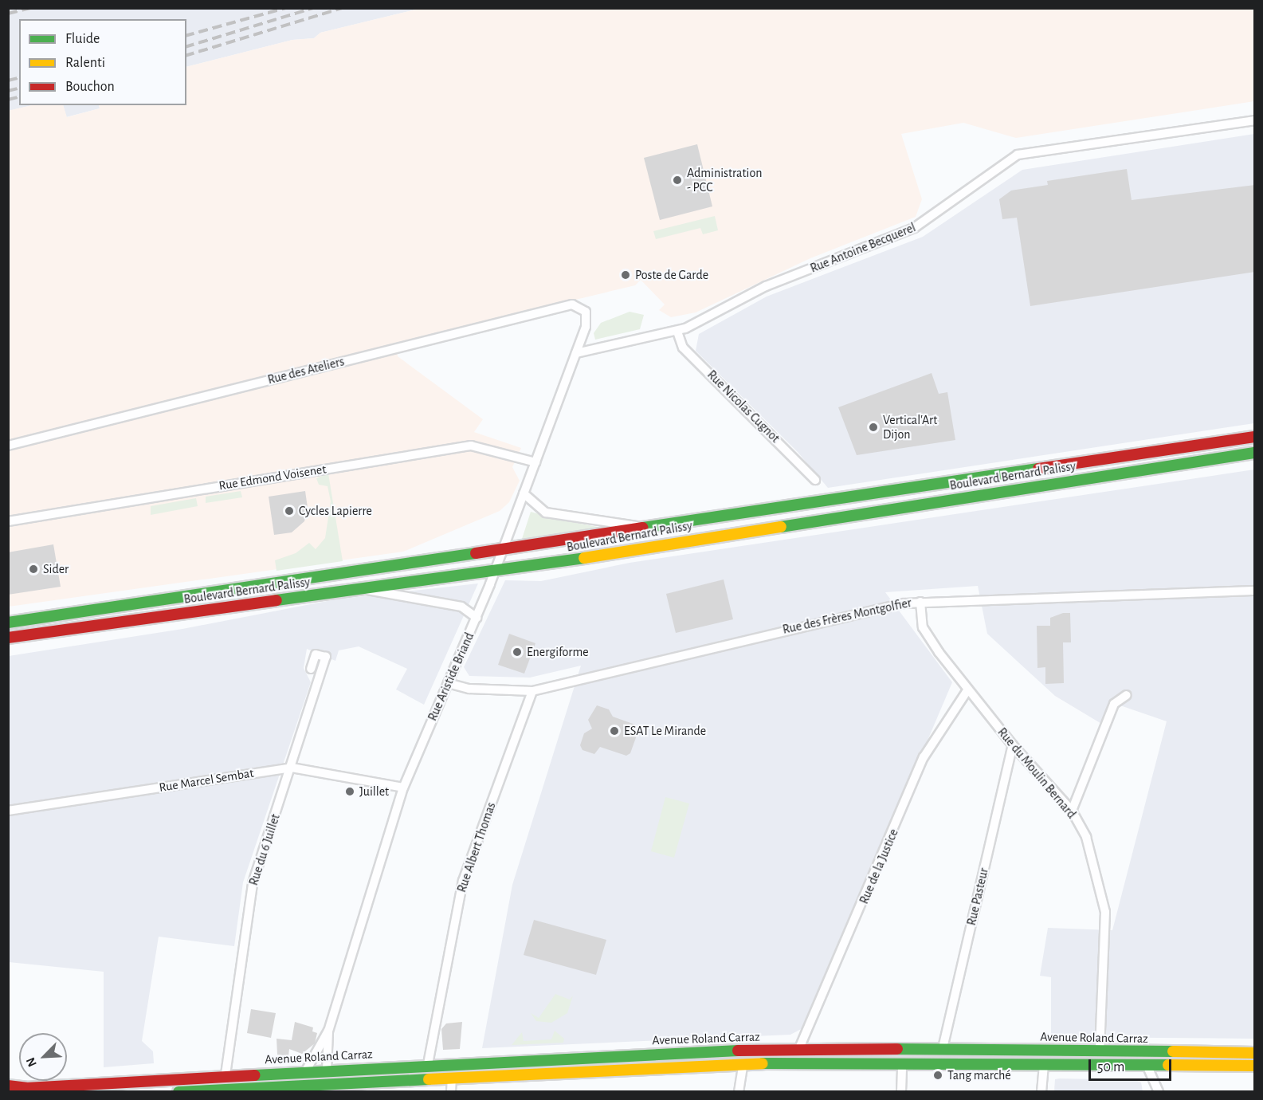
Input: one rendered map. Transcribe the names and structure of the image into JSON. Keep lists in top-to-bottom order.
{
  "streets": {
    "main road": ["Boulevard Bernard Palissy", "Avenue Roland Carraz"],
    "street": [
      "Rue Antoine Becquerel",
      "Rue des Ateliers",
      "Rue Nicolas Cugnot",
      "Rue Edmond Voisenet",
      "Rue des Frères Montgolfier",
      "Rue Aristide Briand",
      "Rue du Moulin Bernard",
      "Rue Marcel Sembat",
      "Rue Albert Thomas",
      "Rue du 6 Juillet",
      "Rue de la Justice",
      "Rue Pasteur"
    ]
  },
  "crossings": [
    ["Rue Antoine Becquerel", "Rue Nicolas Cugnot"],
    ["Rue Antoine Becquerel", "Rue Aristide Briand"],
    ["Rue des Ateliers", "Rue Aristide Briand"],
    ["Boulevard Bernard Palissy", "Rue Aristide Briand"],
    ["Rue Edmond Voisenet", "Rue Aristide Briand"],
    ["Rue des Frères Montgolfier", "Rue Aristide Briand"],
    ["Rue des Frères Montgolfier", "Rue du Moulin Bernard"],
    ["Rue des Frères Montgolfier", "Rue Albert Thomas"],
    ["Rue Aristide Briand", "Rue Marcel Sembat"],
    ["Rue Aristide Briand", "Avenue Roland Carraz"],
    ["Rue du Moulin Bernard", "Rue de la Justice"],
    ["Rue du Moulin Bernard", "Rue Pasteur"],
    ["Rue du Moulin Bernard", "Avenue Roland Carraz"],
    ["Rue Marcel Sembat", "Rue du 6 Juillet"],
    ["Rue Albert Thomas", "Avenue Roland Carraz"],
    ["Rue du 6 Juillet", "Avenue Roland Carraz"],
    ["Rue de la Justice", "Avenue Roland Carraz"],
    ["Rue Pasteur", "Avenue Roland Carraz"]
  ],
  "places": [
    "Administration - PCC",
    "Poste de Garde",
    "Vertical'Art Dijon",
    "Cycles Lapierre",
    "Sider",
    "Energiforme",
    "ESAT Le Mirande",
    "Juillet",
    "Tang marché"
  ],
  "legend": ["Fluide", "Ralenti", "Bouchon"],
  "scale_bar": "50 m",
  "north": "bottom left"
}
